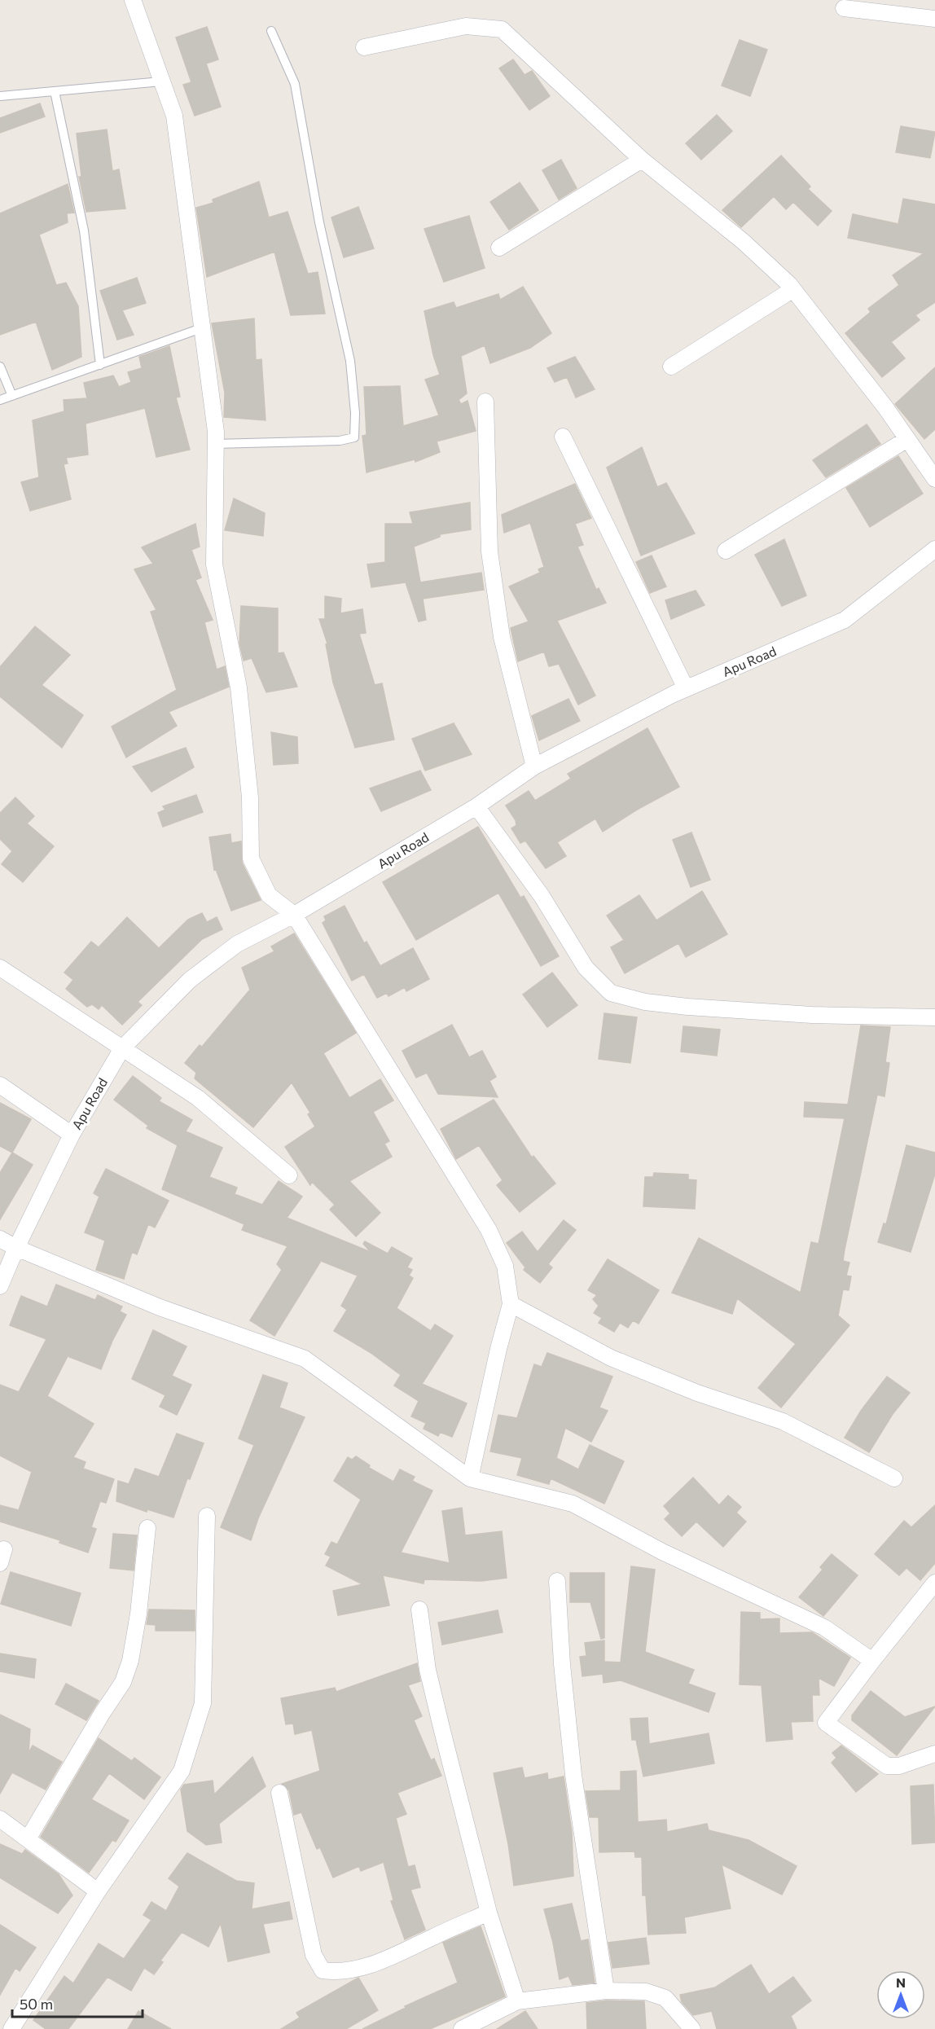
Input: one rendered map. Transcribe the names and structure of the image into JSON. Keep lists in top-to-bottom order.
{
  "streets": {
    "street": ["Apu Road"]
  },
  "scale_bar": "50 m",
  "north": "top"
}
